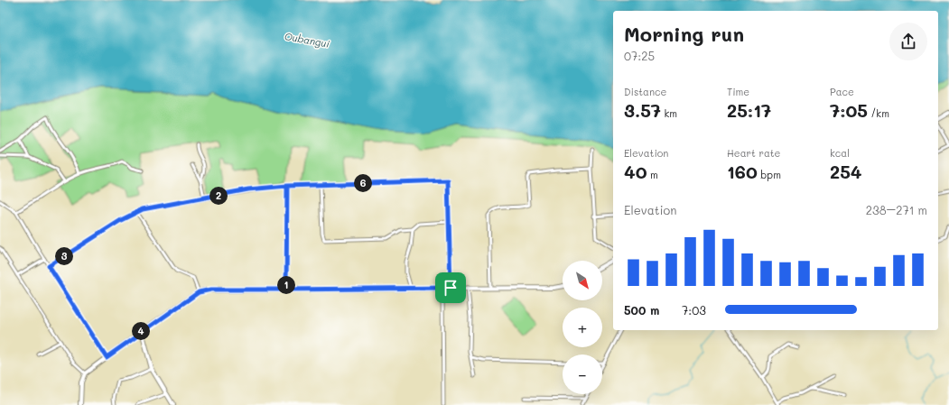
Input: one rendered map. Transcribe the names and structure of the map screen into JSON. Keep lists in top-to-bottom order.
{
  "water": ["Oubangui"],
  "north": "bottom right",
  "page": {
    "heading": ["Morning run", "07:25"],
    "stats": [
      ["Distance", "3.57 km"],
      ["Time", "25:17"],
      ["Pace", "7:05 /km"],
      ["Elevation", "40 m"],
      ["Heart rate", "160 bpm"],
      ["kcal", "254"]
    ],
    "pins": [
      "6",
      "2",
      "3",
      "1",
      "4"
    ],
    "chart": ["Elevation", "238–271 m"],
    "map_buttons": ["+", "−"],
    "list": [
      {
        "name": "500 m",
        "note": "7:03"
      }
    ]
  }
}
